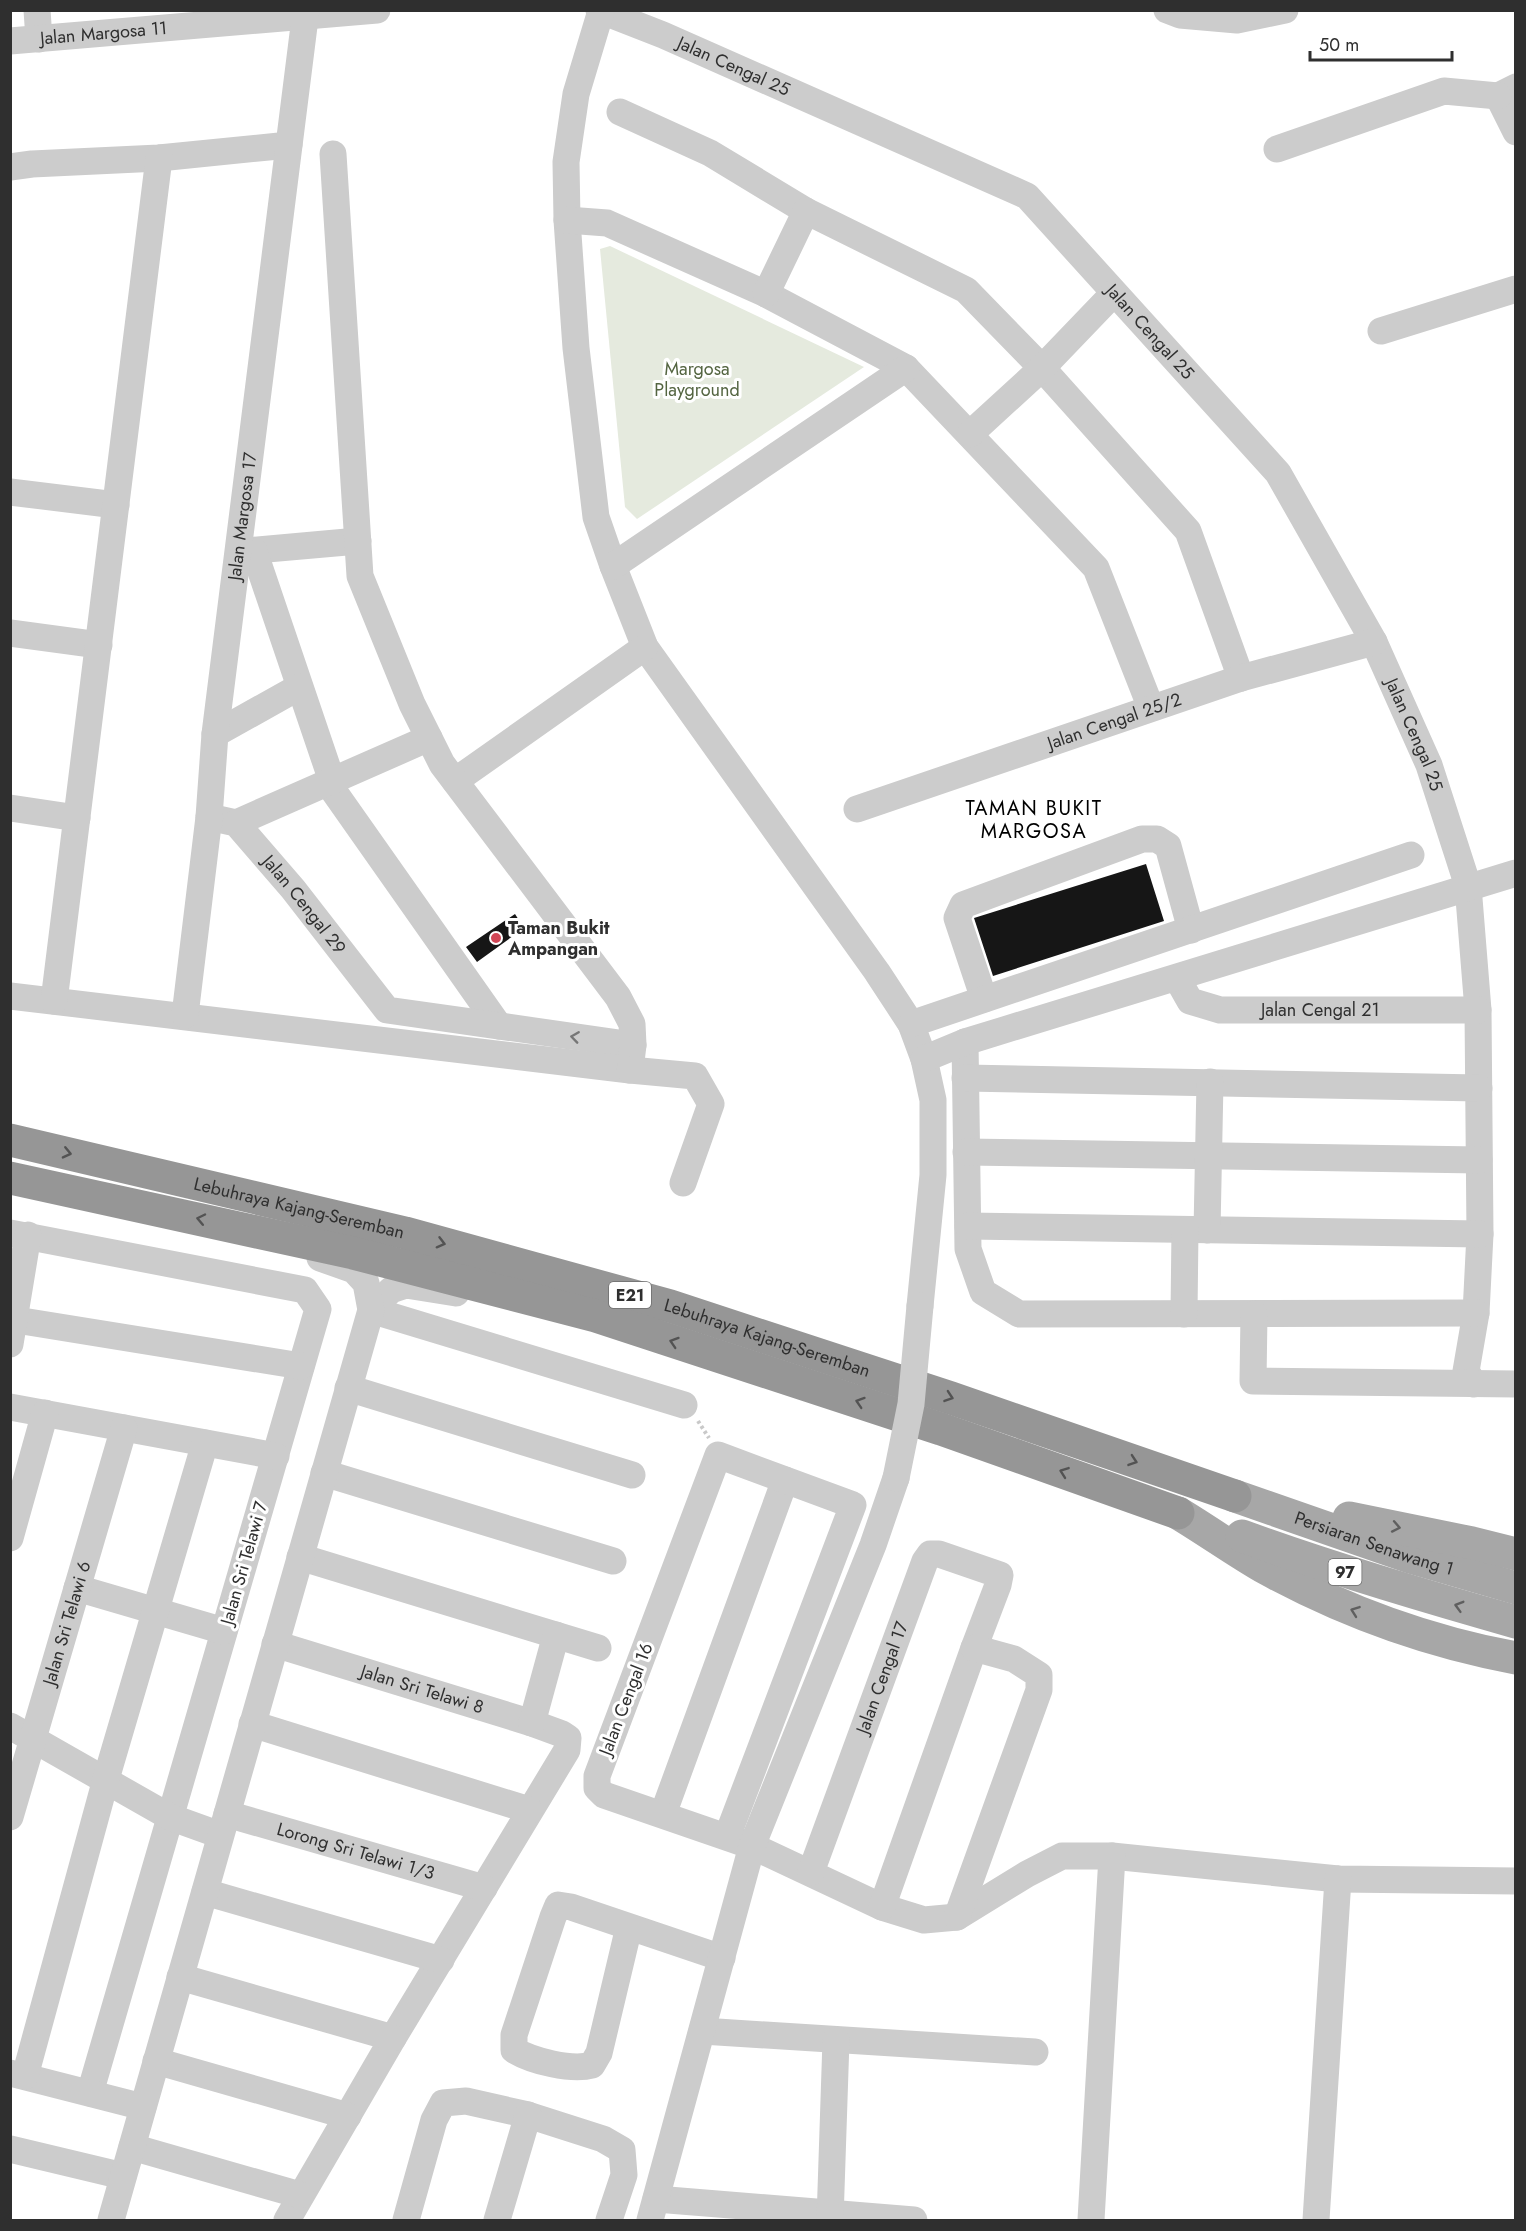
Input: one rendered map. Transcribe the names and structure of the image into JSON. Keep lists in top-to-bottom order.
{
  "streets": {
    "highway": ["Lebuhraya Kajang-Seremban", "E21"],
    "main road": ["Persiaran Senawang 1", "97"],
    "street": [
      "Jalan Margosa 11",
      "Jalan Cengal 25",
      "Jalan Margosa 17",
      "Jalan Cengal 25/2",
      "Jalan Cengal 29",
      "Jalan Cengal 21",
      "Jalan Sri Telawi 7",
      "Jalan Sri Telawi 6",
      "Jalan Cengal 17",
      "Jalan Sri Telawi 8",
      "Jalan Cengal 16",
      "Lorong Sri Telawi 1/3"
    ]
  },
  "crossings": [
    ["Jalan Margosa 11", "Jalan Margosa 17"],
    ["Jalan Cengal 25", "Jalan Cengal 25/2"],
    ["Jalan Cengal 25", "Jalan Cengal 21"],
    ["Lebuhraya Kajang-Seremban", "Persiaran Senawang 1"],
    ["Jalan Sri Telawi 7", "Lorong Sri Telawi 1/3"],
    ["Jalan Sri Telawi 6", "Lorong Sri Telawi 1/3"],
    ["Jalan Cengal 17", "Jalan Cengal 16"]
  ],
  "districts": ["TAMAN BUKIT MARGOSA"],
  "parks": ["Margosa Playground"],
  "places": ["Taman Bukit Ampangan"],
  "scale_bar": "50 m"
}
